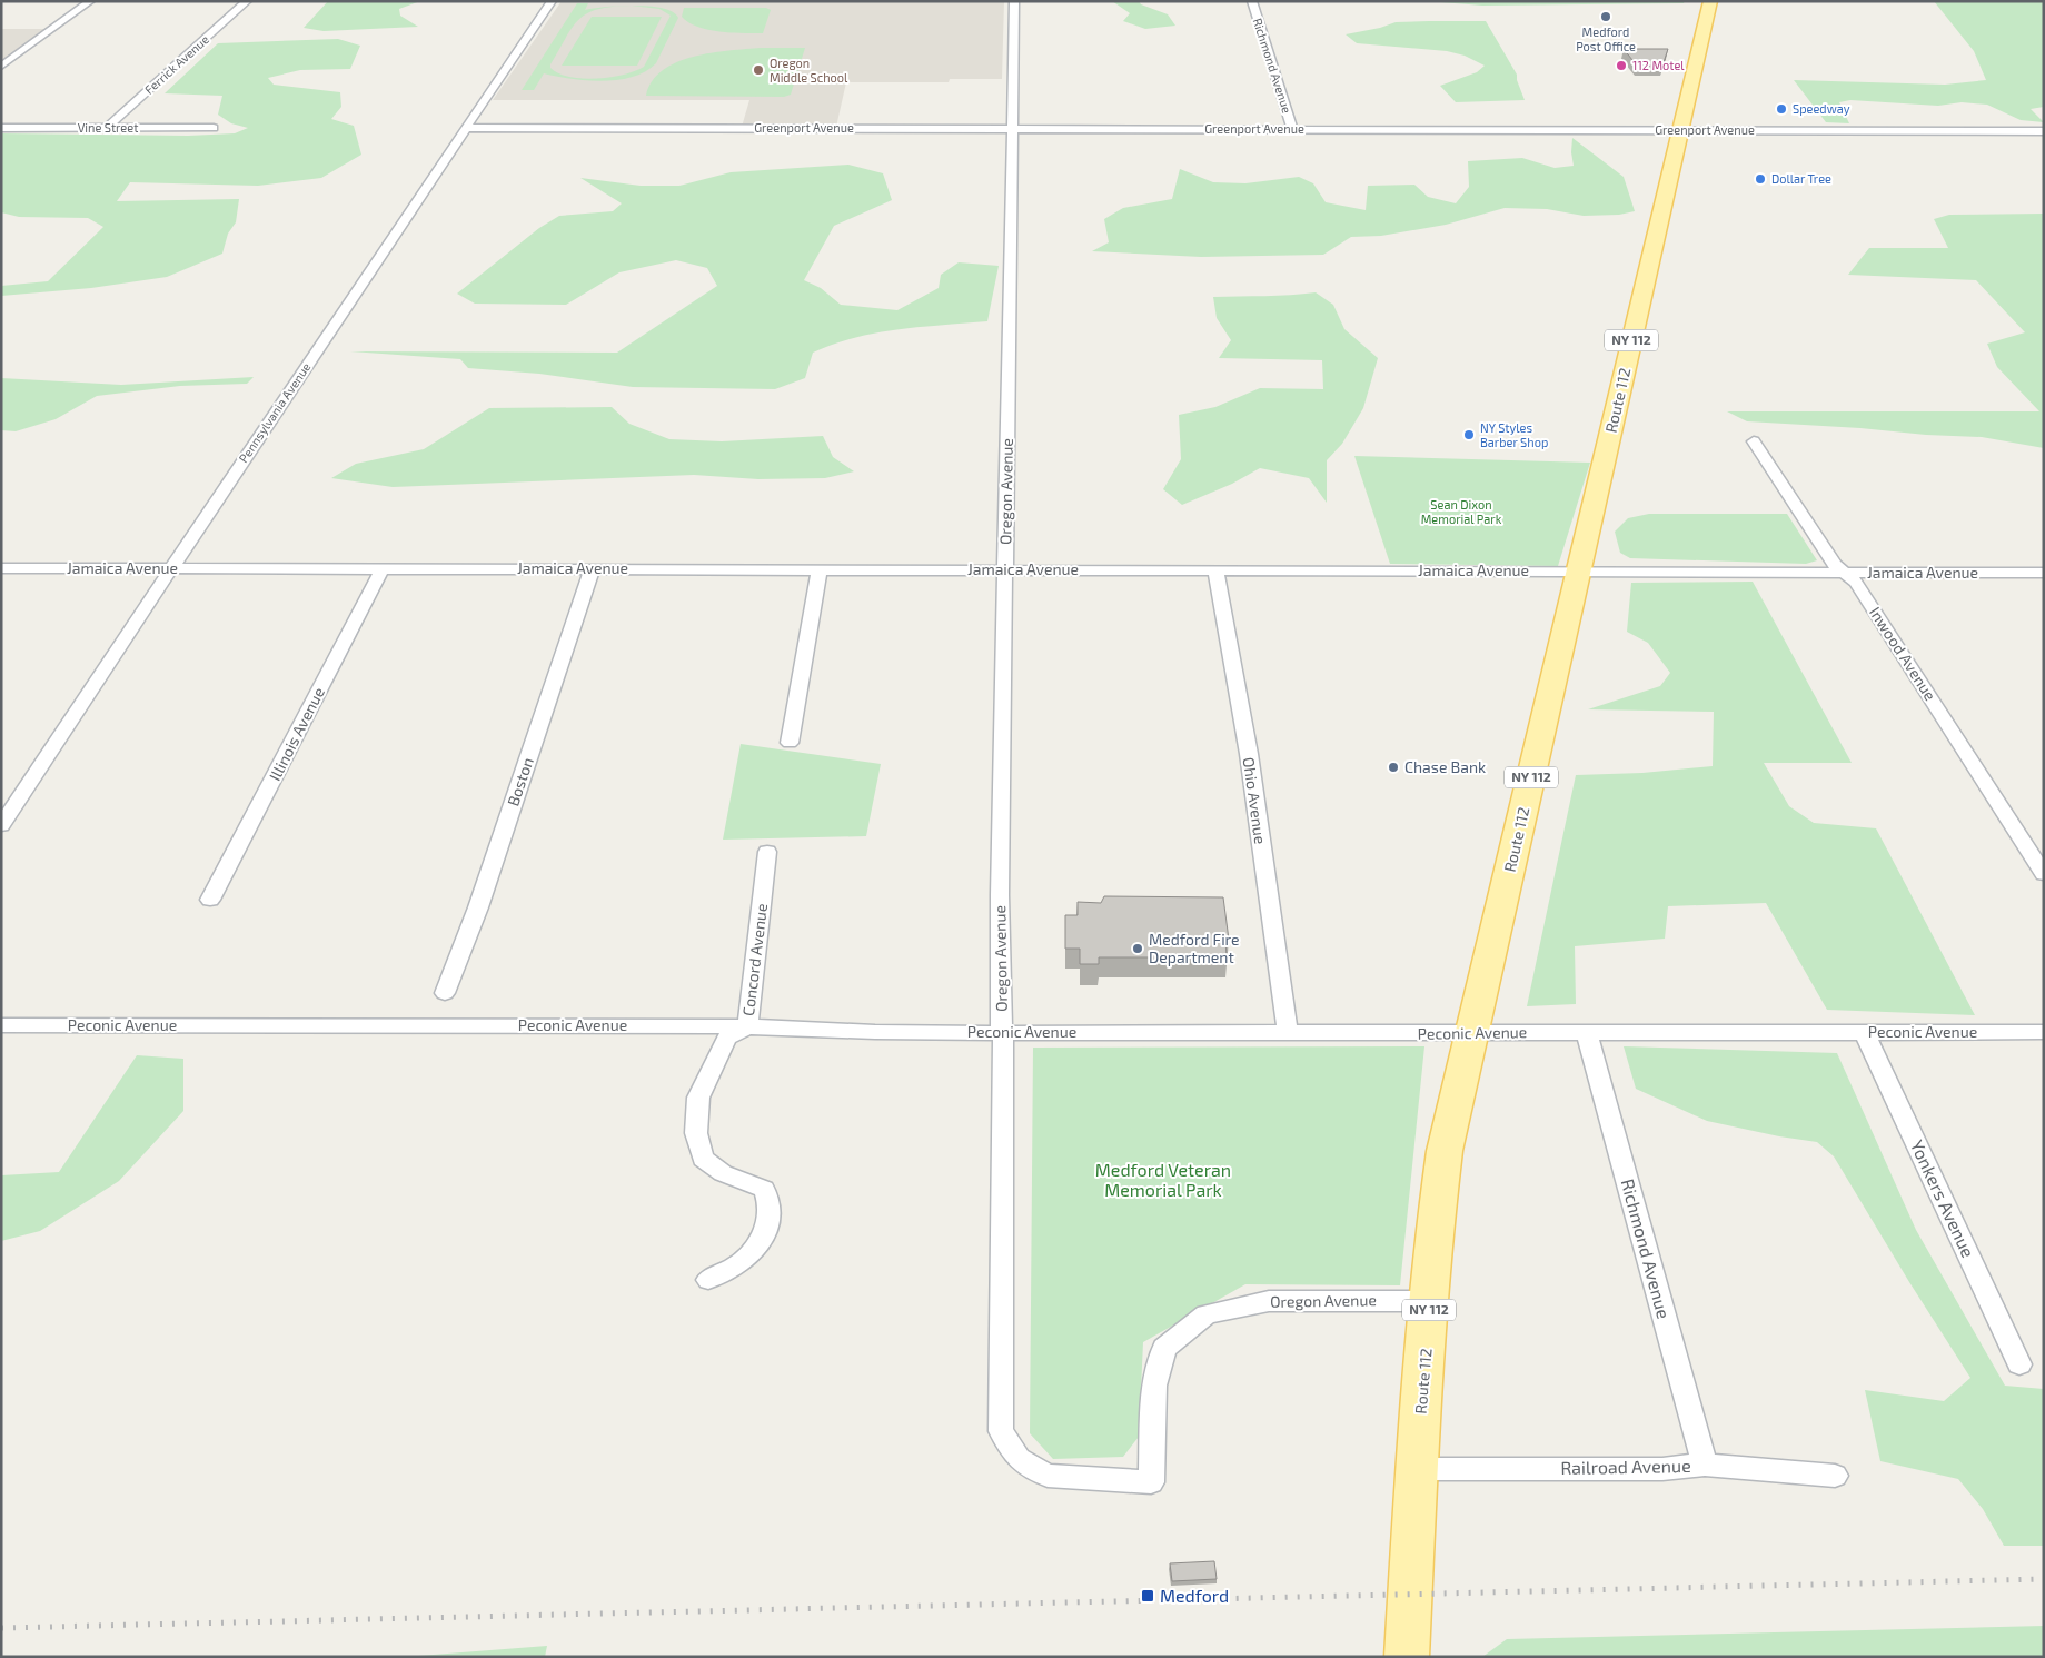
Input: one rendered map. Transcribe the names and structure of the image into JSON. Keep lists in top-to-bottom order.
{
  "streets": {
    "main road": ["NY 112", "Route 112"],
    "street": [
      "Ferrick Avenue",
      "Richmond Avenue",
      "Vine Street",
      "Greenport Avenue",
      "Pennsylvania Avenue",
      "Oregon Avenue",
      "Jamaica Avenue",
      "Inwood Avenue",
      "Illinois Avenue",
      "Boston",
      "Ohio Avenue",
      "Concord Avenue",
      "Peconic Avenue",
      "Yonkers Avenue",
      "Railroad Avenue"
    ]
  },
  "crossings": [
    ["Ferrick Avenue", "Vine Street"],
    ["Richmond Avenue", "Greenport Avenue"],
    ["Richmond Avenue", "Peconic Avenue"],
    ["Richmond Avenue", "Railroad Avenue"],
    ["Greenport Avenue", "Route 112"],
    ["Greenport Avenue", "Pennsylvania Avenue"],
    ["Greenport Avenue", "Oregon Avenue"],
    ["Route 112", "Oregon Avenue"],
    ["Route 112", "Jamaica Avenue"],
    ["Route 112", "Peconic Avenue"],
    ["Route 112", "Railroad Avenue"],
    ["Pennsylvania Avenue", "Jamaica Avenue"],
    ["Oregon Avenue", "Jamaica Avenue"],
    ["Oregon Avenue", "Peconic Avenue"],
    ["Jamaica Avenue", "Inwood Avenue"],
    ["Jamaica Avenue", "Illinois Avenue"],
    ["Jamaica Avenue", "Boston"],
    ["Jamaica Avenue", "Ohio Avenue"],
    ["Ohio Avenue", "Peconic Avenue"],
    ["Concord Avenue", "Peconic Avenue"],
    ["Peconic Avenue", "Yonkers Avenue"]
  ],
  "parks": ["Sean Dixon Memorial Park", "Medford Veteran Memorial Park"],
  "places": {
    "other": [
      "Medford Post Office",
      "112 Motel",
      "Oregon Middle School",
      "Speedway",
      "Dollar Tree",
      "NY Styles Barber Shop",
      "Chase Bank",
      "Medford Fire Department"
    ],
    "transit": ["Medford"]
  }
}
